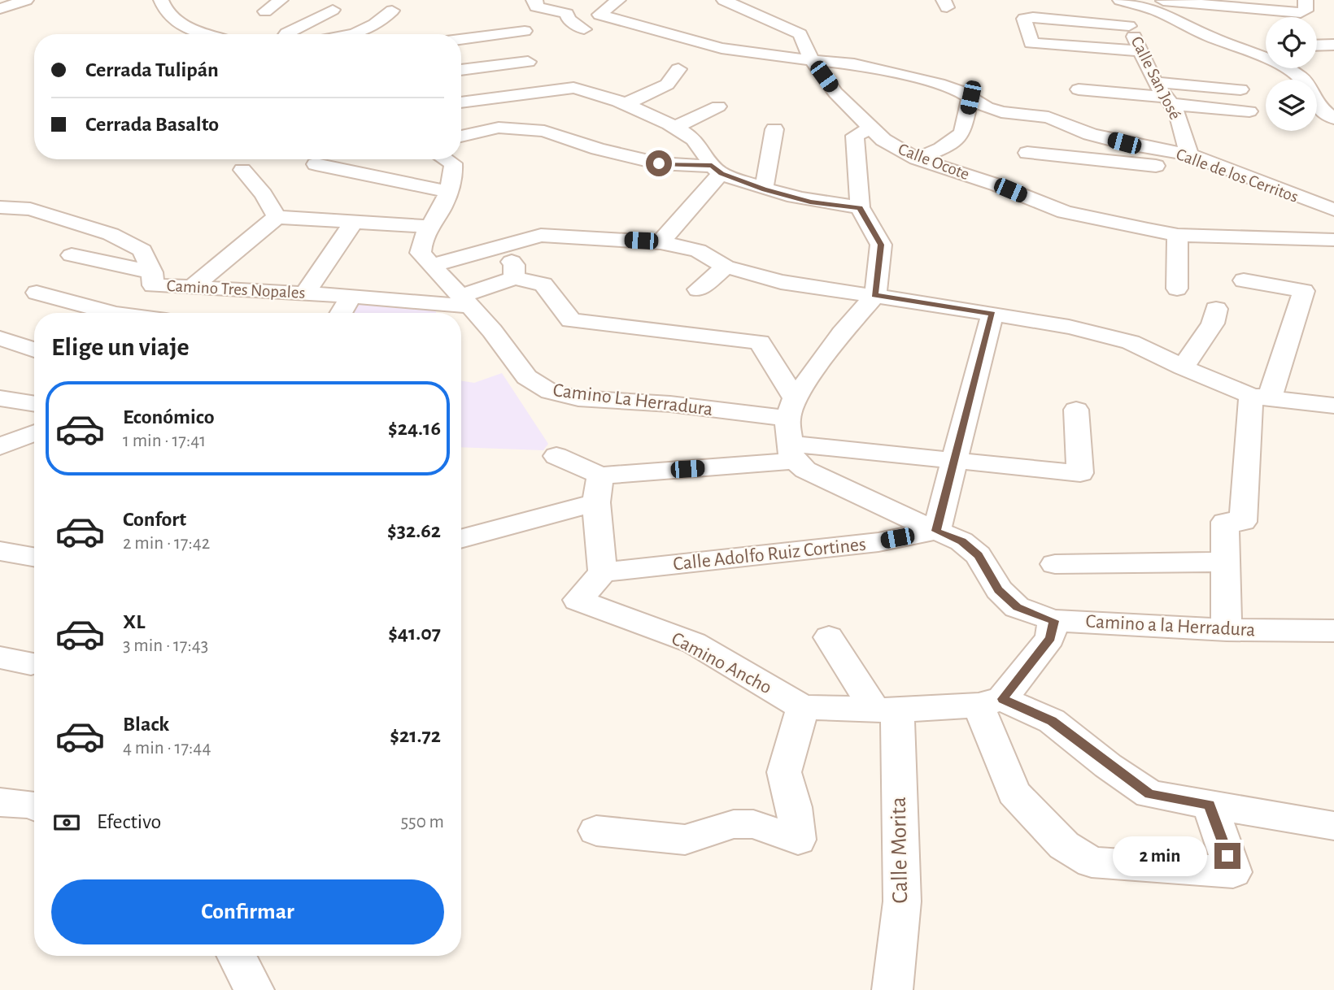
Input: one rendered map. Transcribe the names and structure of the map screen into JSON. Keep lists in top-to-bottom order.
{
  "streets": {
    "street": [
      "Calle San José",
      "Calle Ocote",
      "Calle de los Cerritos",
      "Camino Tres Nopales",
      "Camino La Herradura",
      "Calle Adolfo Ruiz Cortines",
      "Camino a la Herradura",
      "Camino Ancho",
      "Calle Morita"
    ]
  },
  "crossings": [
    ["Calle San José", "Calle de los Cerritos"],
    ["Calle Ocote", "Calle de los Cerritos"],
    ["Camino Tres Nopales", "Camino La Herradura"],
    ["Calle Adolfo Ruiz Cortines", "Camino a la Herradura"],
    ["Calle Adolfo Ruiz Cortines", "Camino Ancho"],
    ["Camino Ancho", "Calle Morita"]
  ],
  "page": {
    "banner": ["Cerrada Tulipán", "Cerrada Basalto"],
    "heading": "Elige un viaje",
    "list": [
      {
        "name": "Económico",
        "note": "1 min · 17:41",
        "value": "$24.16"
      },
      {
        "name": "Confort",
        "note": "2 min · 17:42",
        "value": "$32.62"
      },
      {
        "name": "XL",
        "note": "3 min · 17:43",
        "value": "$41.07"
      },
      {
        "name": "Black",
        "note": "4 min · 17:44",
        "value": "$21.72"
      }
    ],
    "pay": ["Efectivo", "550 m"],
    "bubble": "2 min",
    "buttons": "Confirmar"
  }
}
